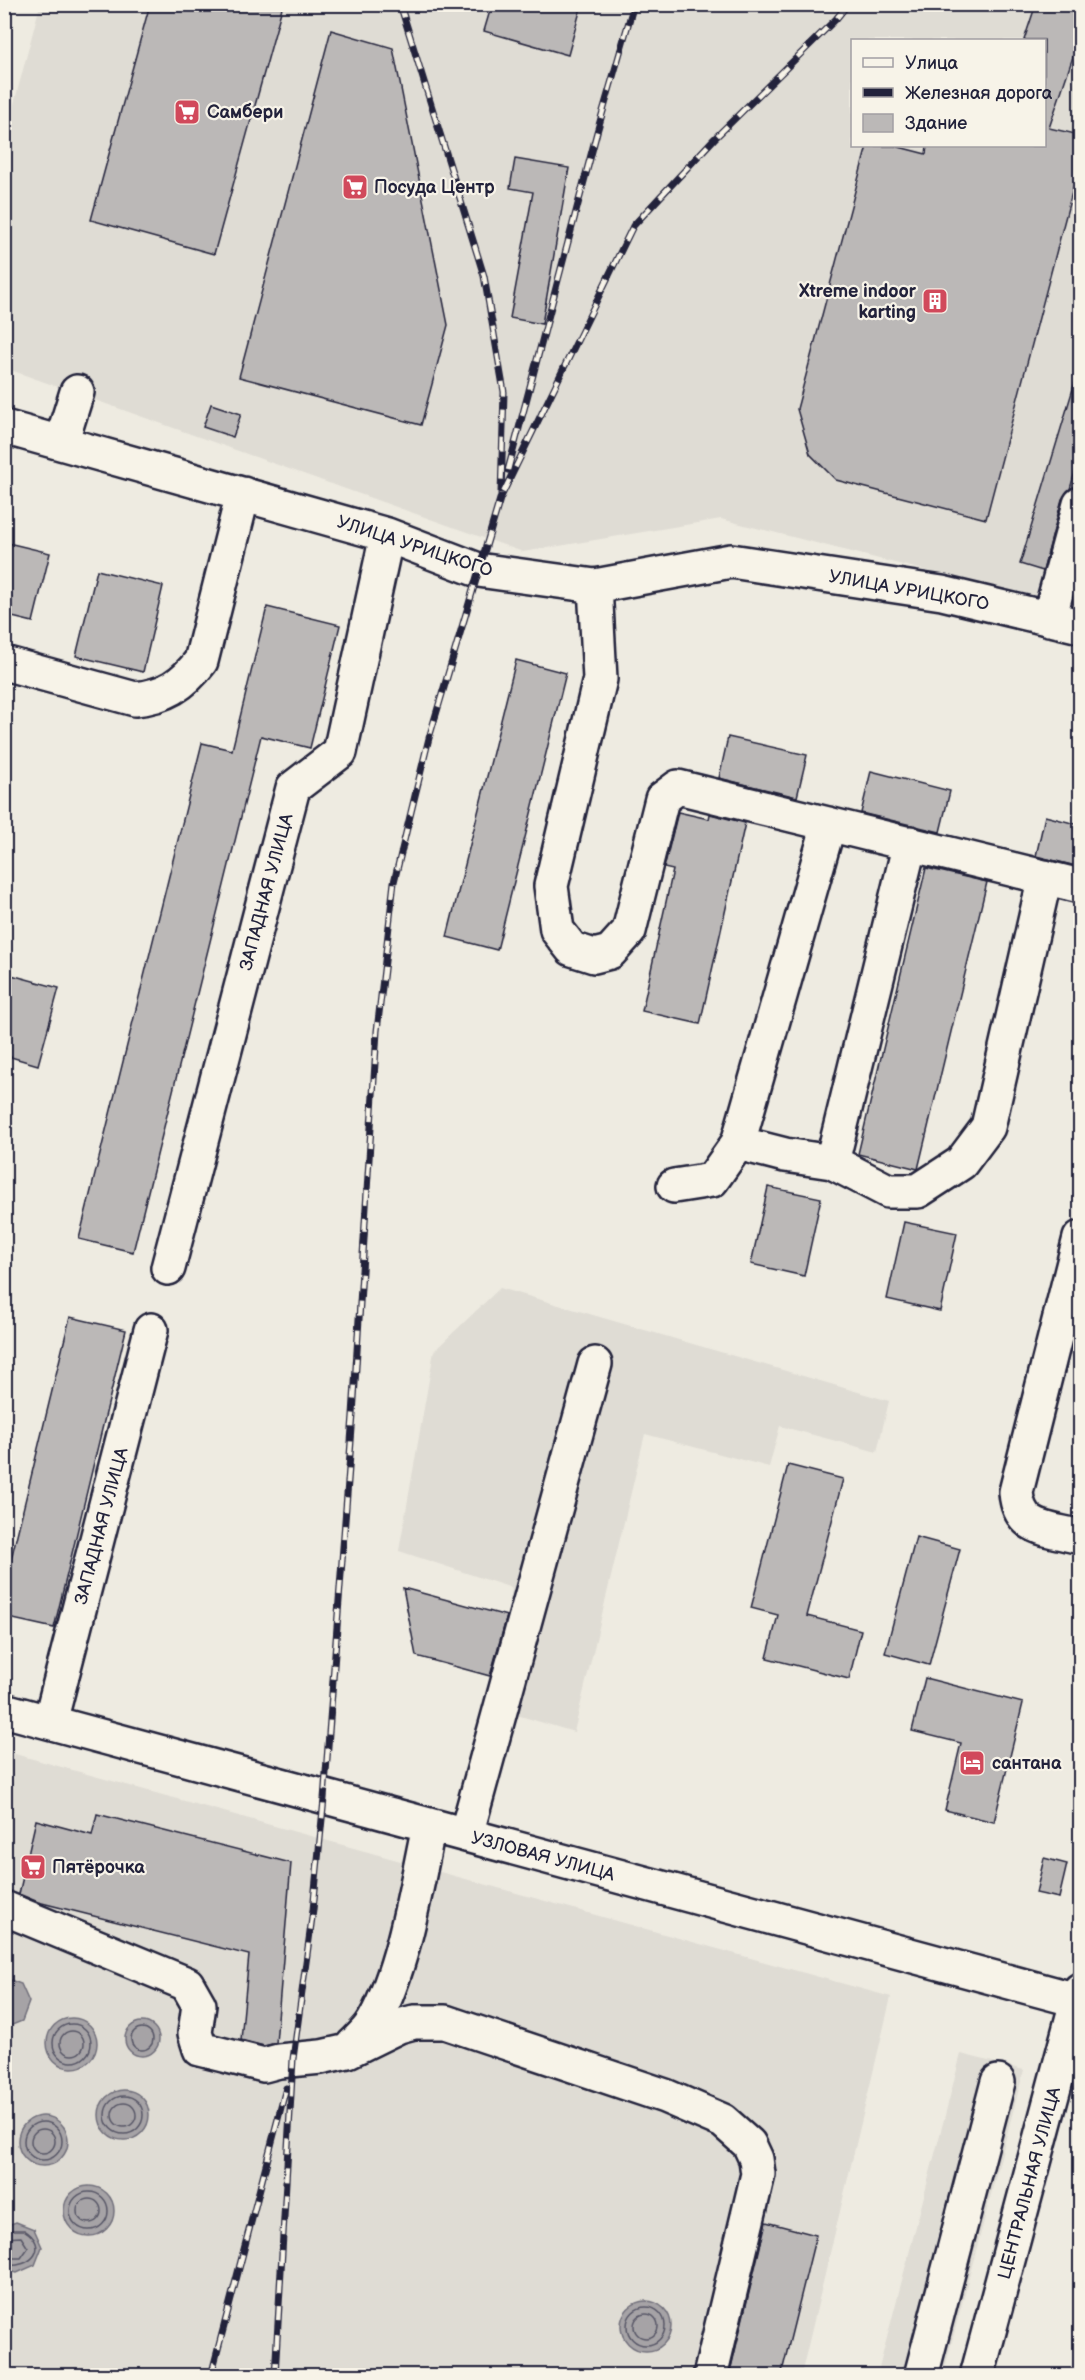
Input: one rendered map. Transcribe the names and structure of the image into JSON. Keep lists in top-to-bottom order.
{
  "streets": {
    "street": [
      "УЛИЦА УРИЦКОГО",
      "ЗАПАДНАЯ УЛИЦА",
      "УЗЛОВАЯ УЛИЦА",
      "ЦЕНТРАЛЬНАЯ УЛИЦА"
    ]
  },
  "crossings": [
    ["УЛИЦА УРИЦКОГО", "ЗАПАДНАЯ УЛИЦА"],
    ["ЗАПАДНАЯ УЛИЦА", "УЗЛОВАЯ УЛИЦА"],
    ["УЗЛОВАЯ УЛИЦА", "ЦЕНТРАЛЬНАЯ УЛИЦА"]
  ],
  "places": {
    "supermarket": ["Самбери", "Посуда Центр", "Пятёрочка"],
    "building": ["Xtreme indoor karting"],
    "hotel": ["сантана"]
  },
  "legend": ["Улица", "Железная дорога", "Здание"]
}
